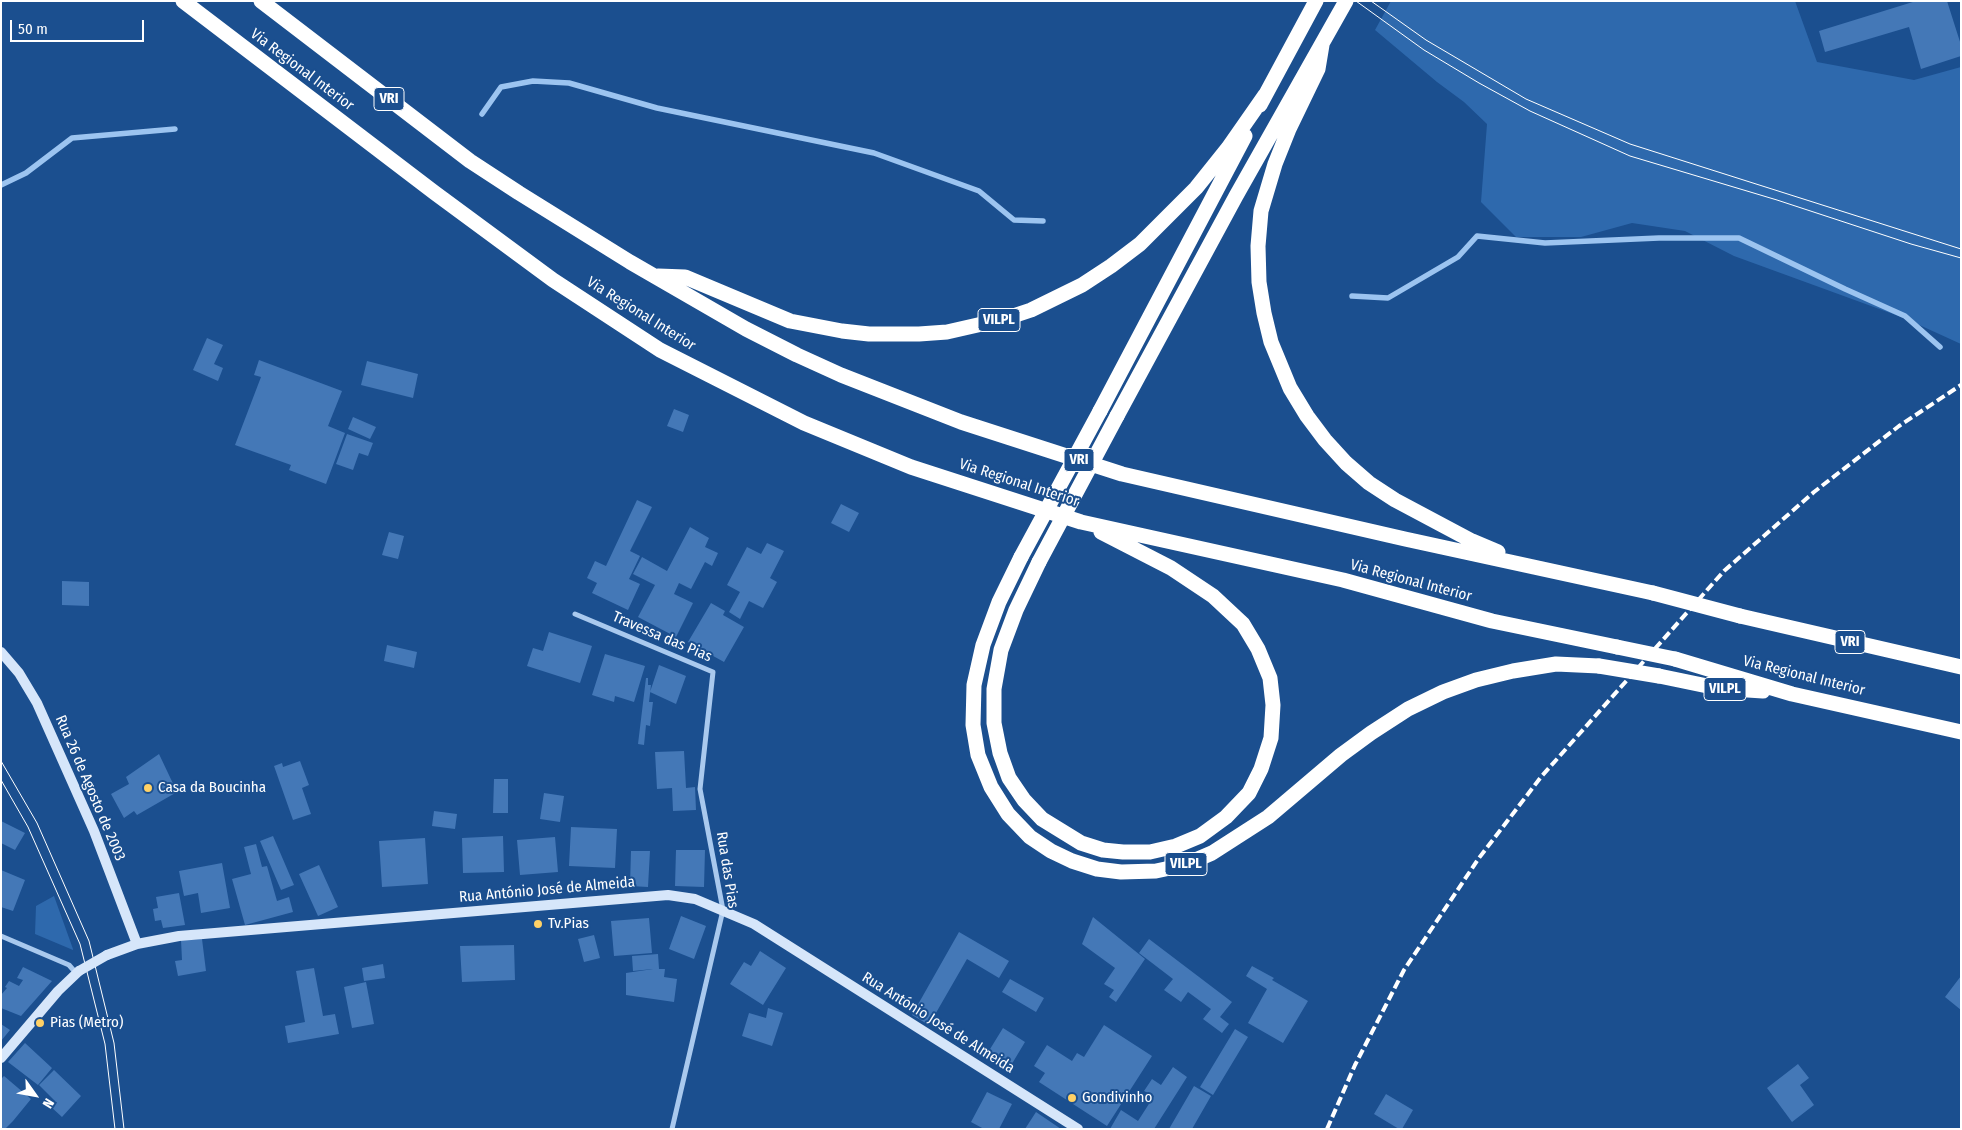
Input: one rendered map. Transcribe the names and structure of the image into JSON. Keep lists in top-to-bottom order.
{
  "streets": {
    "highway": ["Via Regional Interior", "VRI", "VILPL"],
    "main road": ["Rua 26 de Agosto de 2003", "Rua António José de Almeida"],
    "street": ["Travessa das Pias", "Rua das Pias"]
  },
  "crossings": [
    ["Via Regional Interior", "VILPL"],
    ["Travessa das Pias", "Rua das Pias"],
    ["Rua 26 de Agosto de 2003", "Rua António José de Almeida"],
    ["Rua das Pias", "Rua António José de Almeida"]
  ],
  "places": [
    "Casa da Boucinha",
    "Tv.Pias",
    "Pias (Metro)",
    "Gondivinho"
  ],
  "scale_bar": "50 m",
  "north": "bottom right"
}
